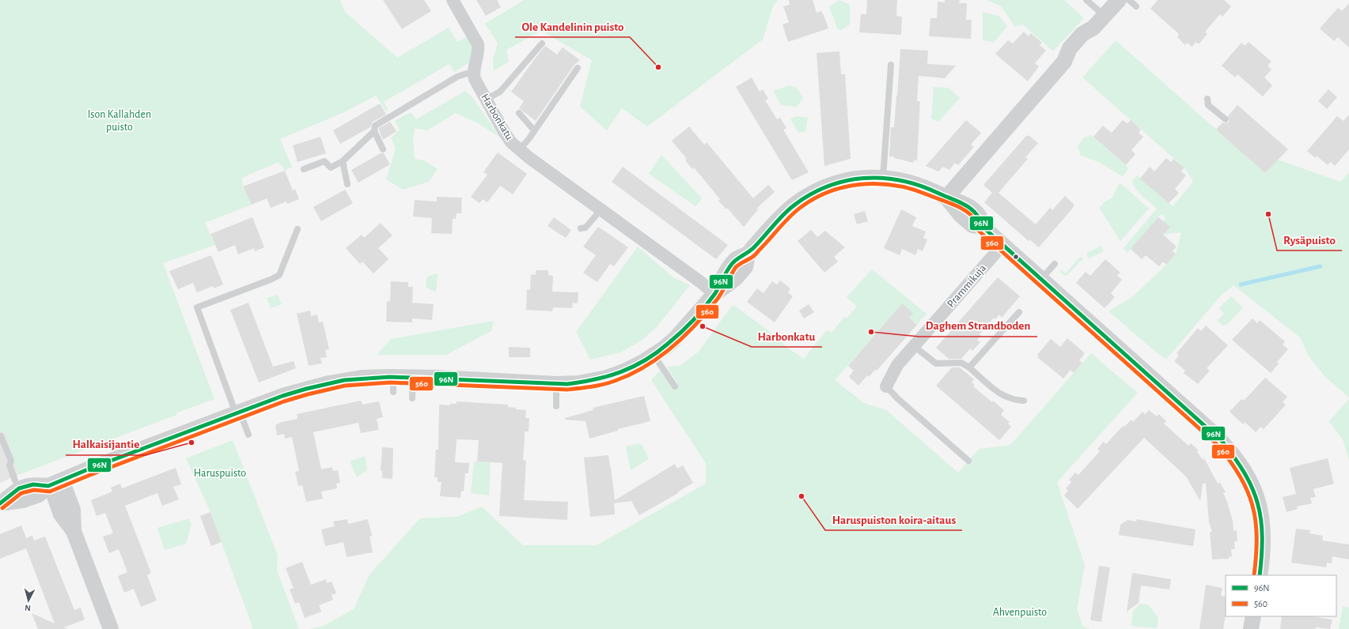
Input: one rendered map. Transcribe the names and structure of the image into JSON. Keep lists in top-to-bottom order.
{
  "streets": {
    "street": ["Harbonkatu", "Prammikuja"]
  },
  "parks": ["Ison Kallahden puisto", "Haruspuisto", "Ahvenpuisto"],
  "places": [
    "Ole Kandelinin puisto",
    "Rysäpuisto",
    "Harbonkatu",
    "Daghem Strandboden",
    "Halkaisijantie",
    "Haruspuiston koira-aitaus"
  ],
  "lines": ["transit line 96N", "transit line 560"],
  "legend": ["96N", "560"],
  "north": "bottom"
}
